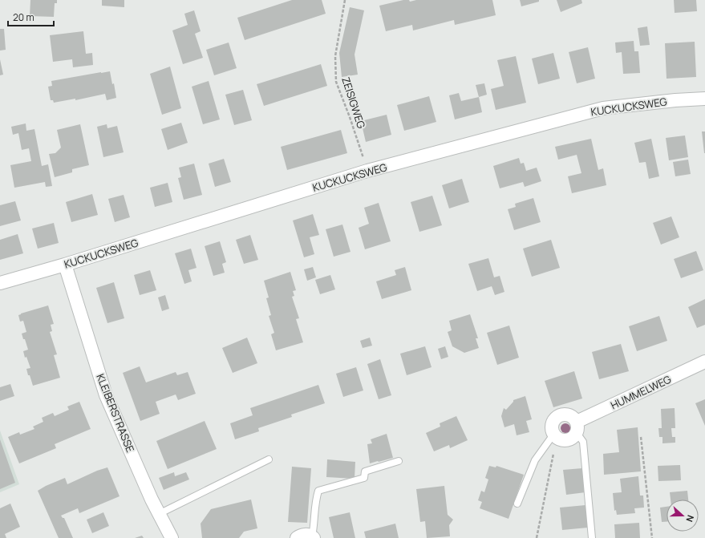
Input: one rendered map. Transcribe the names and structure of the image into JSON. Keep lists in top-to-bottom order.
{
  "streets": {
    "street": ["KUCKUCKSWEG", "HUMMELWEG", "KLEIBERSTRASSE"],
    "path": ["ZEISIGWEG"]
  },
  "crossings": [
    ["ZEISIGWEG", "KUCKUCKSWEG"],
    ["KUCKUCKSWEG", "KLEIBERSTRASSE"]
  ],
  "scale_bar": "20 m",
  "north": "right"
}
